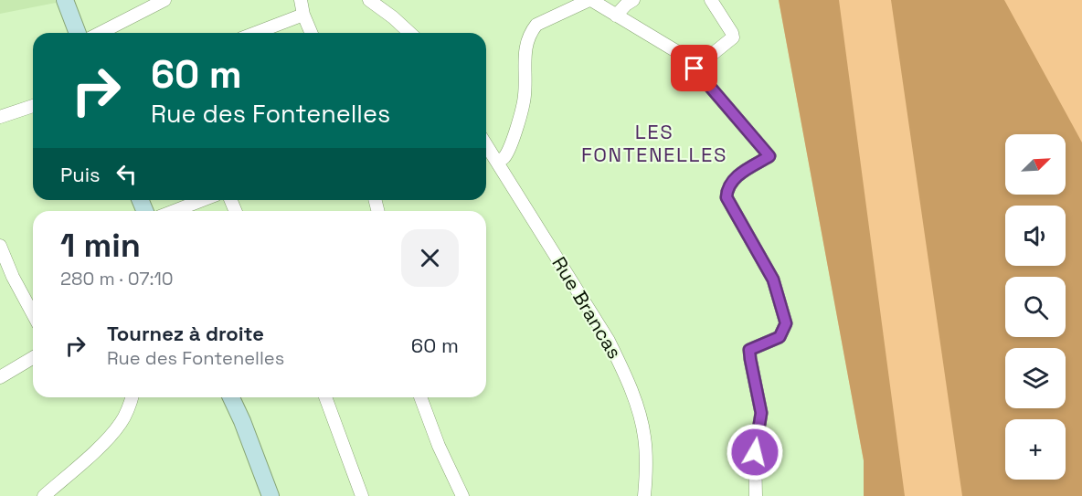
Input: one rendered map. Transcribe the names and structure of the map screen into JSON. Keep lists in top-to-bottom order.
{
  "streets": {
    "street": ["Rue Brancas"]
  },
  "districts": ["LES FONTENELLES"],
  "north": "top right",
  "page": {
    "turn": ["60 m", "Rue des Fontenelles"],
    "map_buttons": "+",
    "then": "Puis",
    "heading": ["1 min", "280 m · 07:10"],
    "list": [
      {
        "name": "Tournez à droite",
        "note": "Rue des Fontenelles",
        "value": "60 m"
      }
    ]
  }
}
